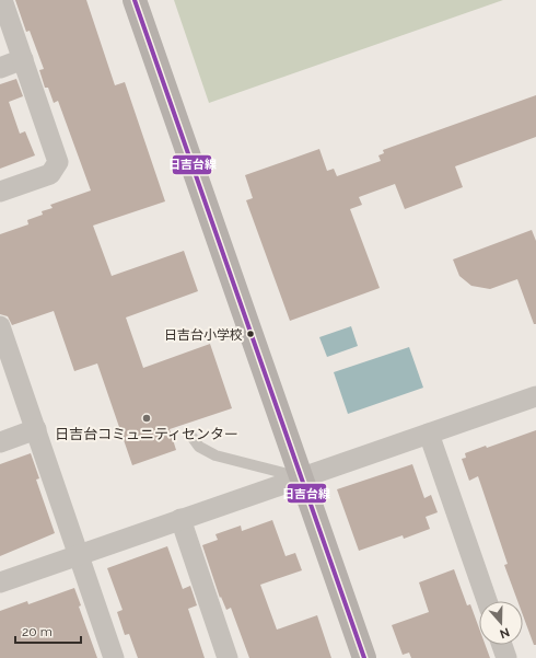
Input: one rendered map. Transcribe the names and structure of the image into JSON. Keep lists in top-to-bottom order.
{
  "places": ["日吉台小学校", "日吉台コミュニティセンター"],
  "lines": ["transit line 日吉台線"],
  "scale_bar": "20 m",
  "north": "bottom"
}
